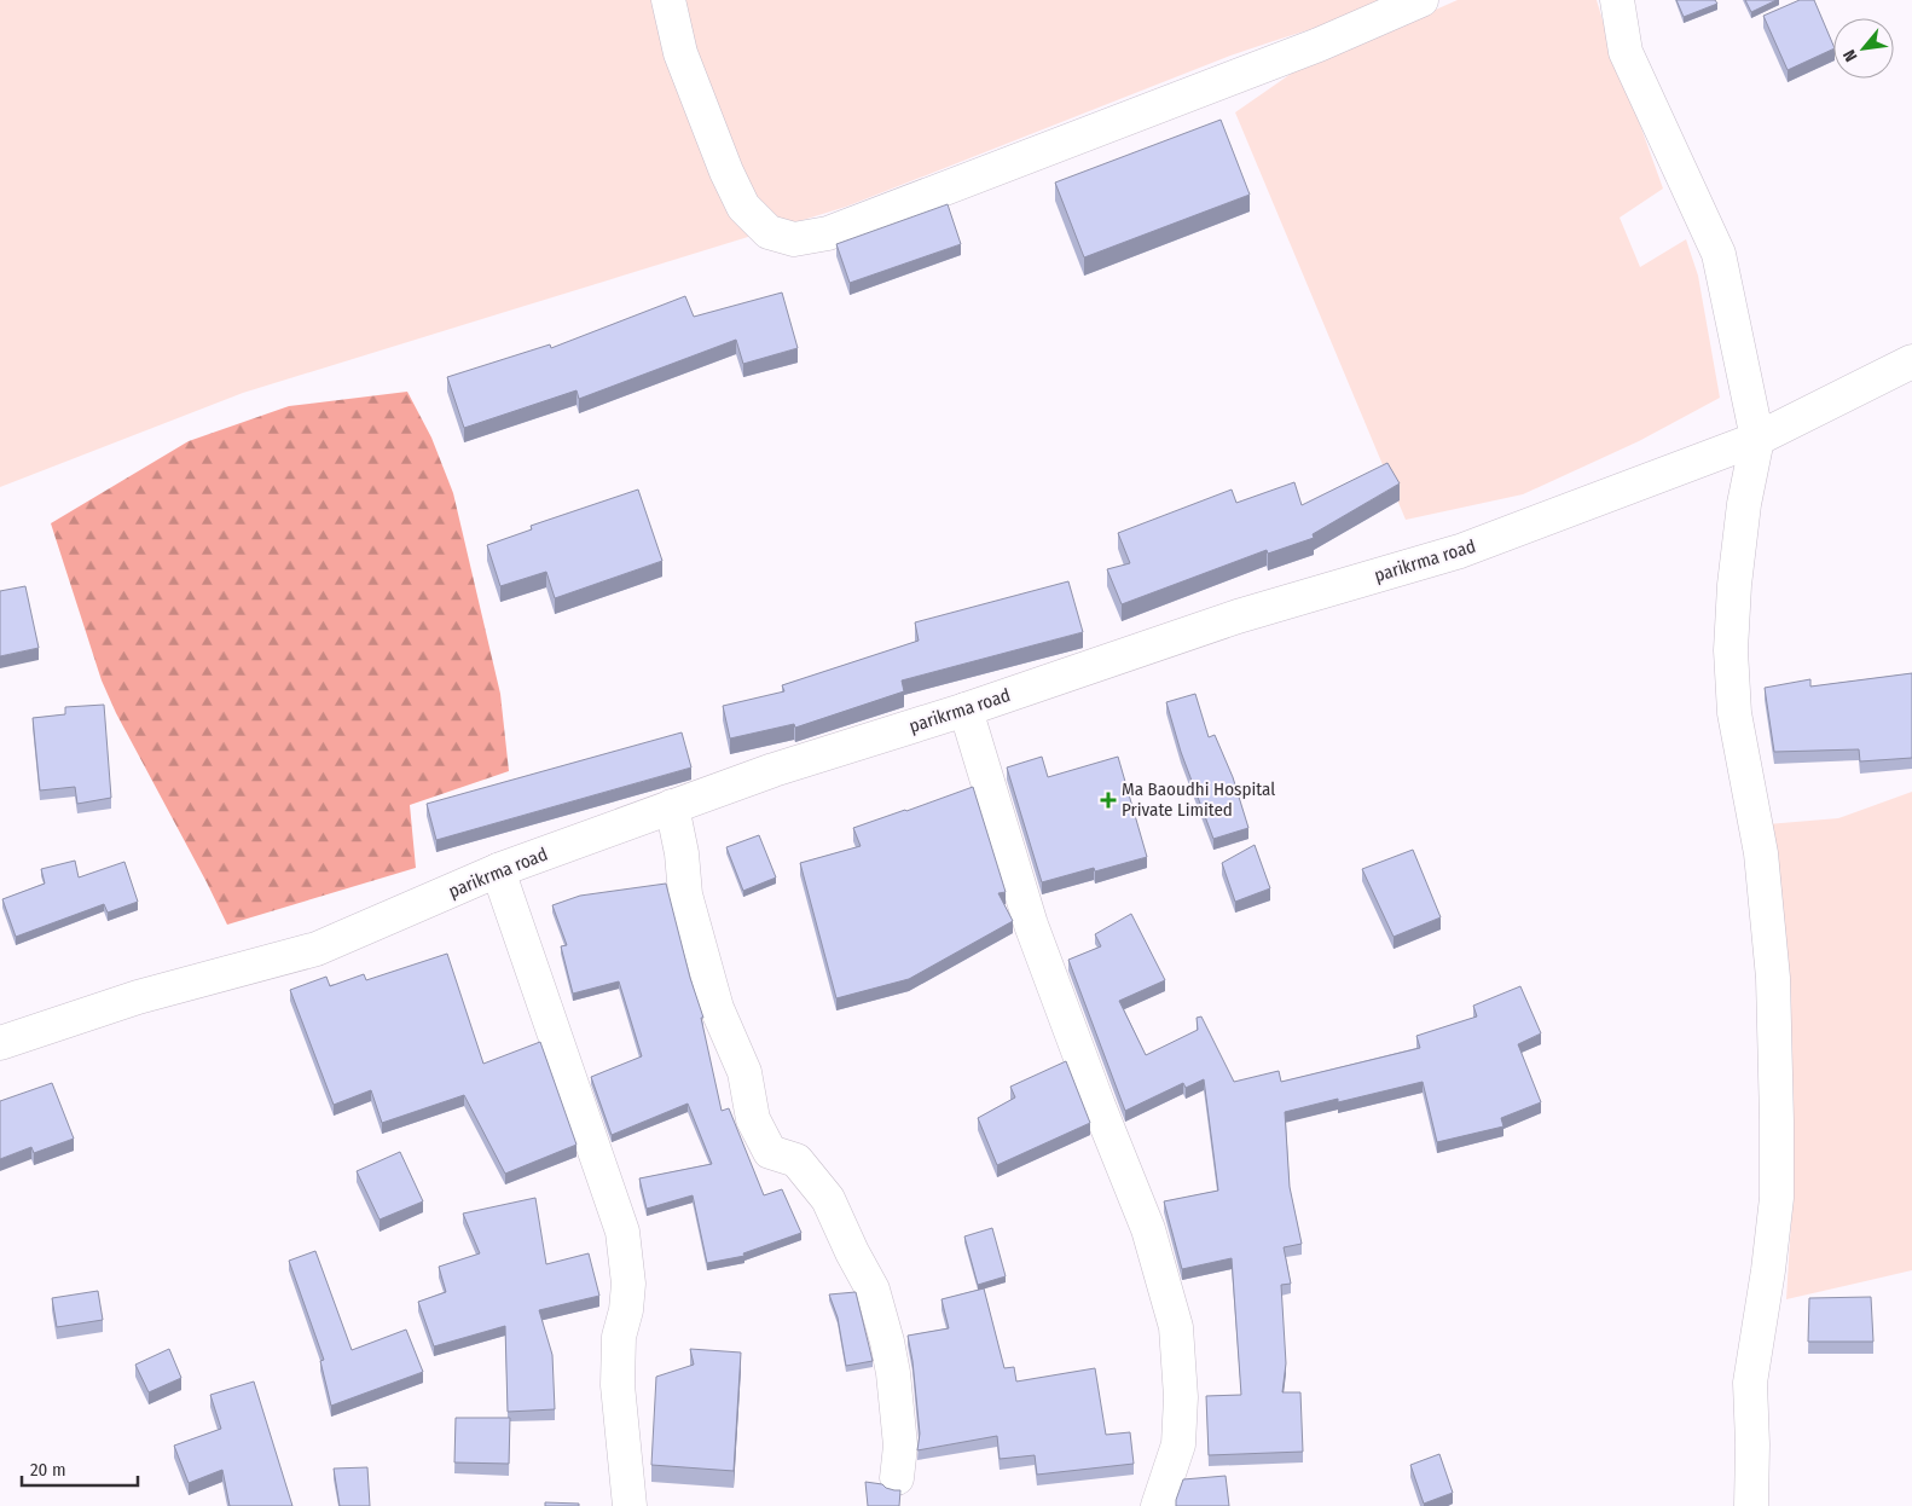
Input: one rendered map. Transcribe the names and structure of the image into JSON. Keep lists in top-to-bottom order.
{
  "streets": {
    "street": ["parikrma road"]
  },
  "places": {
    "health": ["Ma Baoudhi Hospital Private Limited"]
  },
  "scale_bar": "20 m",
  "north": "bottom left"
}
